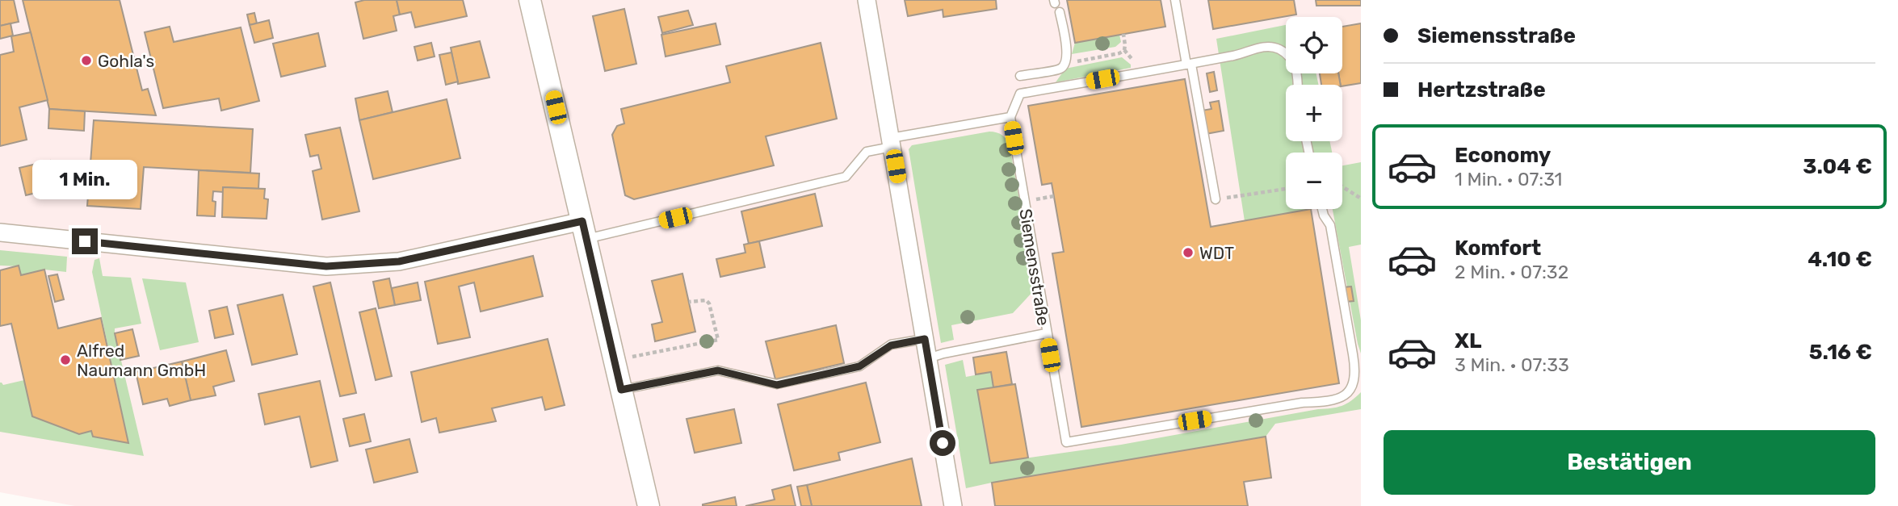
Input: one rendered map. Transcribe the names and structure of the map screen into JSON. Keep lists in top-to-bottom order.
{
  "streets": {
    "lane": ["Siemensstraße"]
  },
  "places": ["Gohla's", "WDT", "Alfred Naumann GmbH"],
  "page": {
    "banner": ["Siemensstraße", "Hertzstraße"],
    "map_buttons": ["+", "−"],
    "list": [
      {
        "name": "Economy",
        "note": "1 Min. · 07:31",
        "value": "3.04 €"
      },
      {
        "name": "Komfort",
        "note": "2 Min. · 07:32",
        "value": "4.10 €"
      },
      {
        "name": "XL",
        "note": "3 Min. · 07:33",
        "value": "5.16 €"
      }
    ],
    "bubble": "1 Min.",
    "buttons": "Bestätigen"
  }
}
